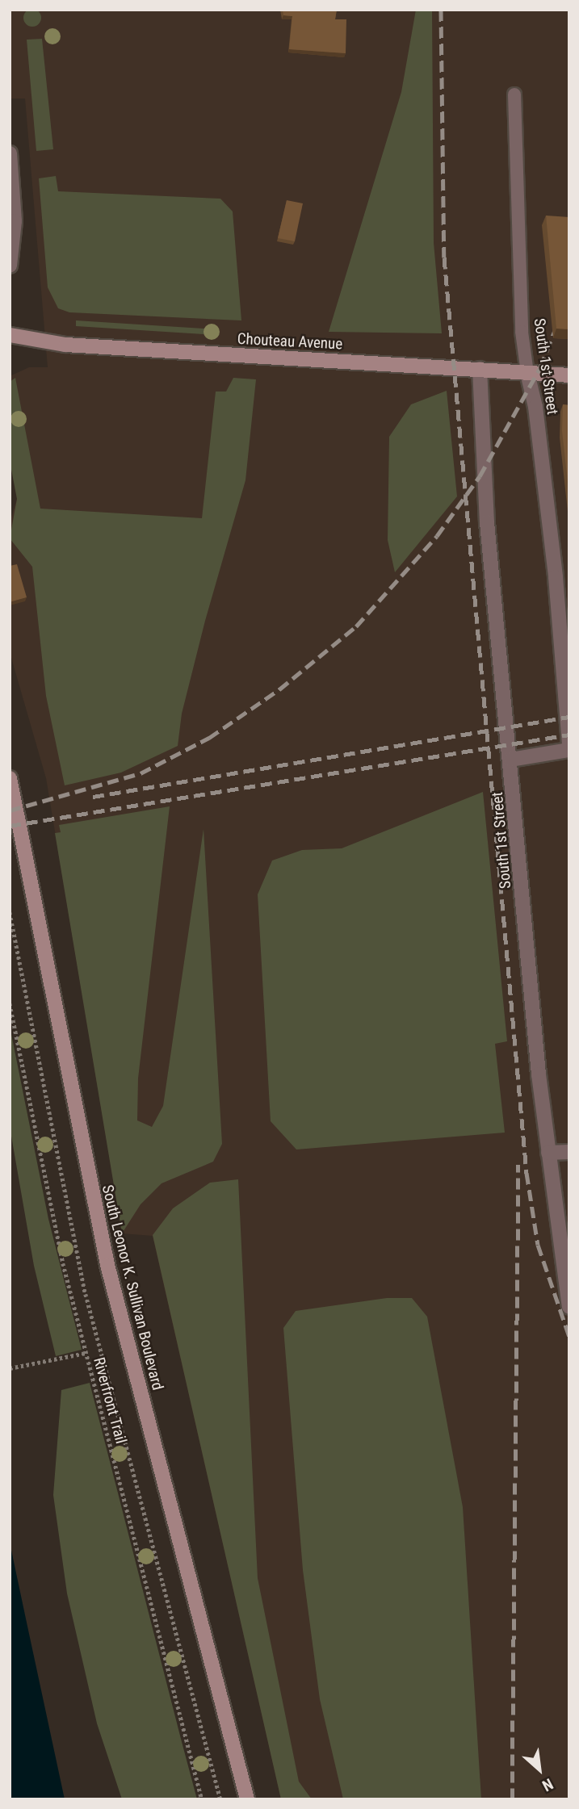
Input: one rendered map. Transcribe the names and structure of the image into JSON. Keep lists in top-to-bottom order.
{
  "streets": {
    "street": ["Chouteau Avenue", "South 1st Street", "South Leonor K. Sullivan Boulevard"],
    "path": ["Riverfront Trail"]
  },
  "crossings": [
    ["Chouteau Avenue", "South 1st Street"]
  ],
  "north": "bottom right"
}
